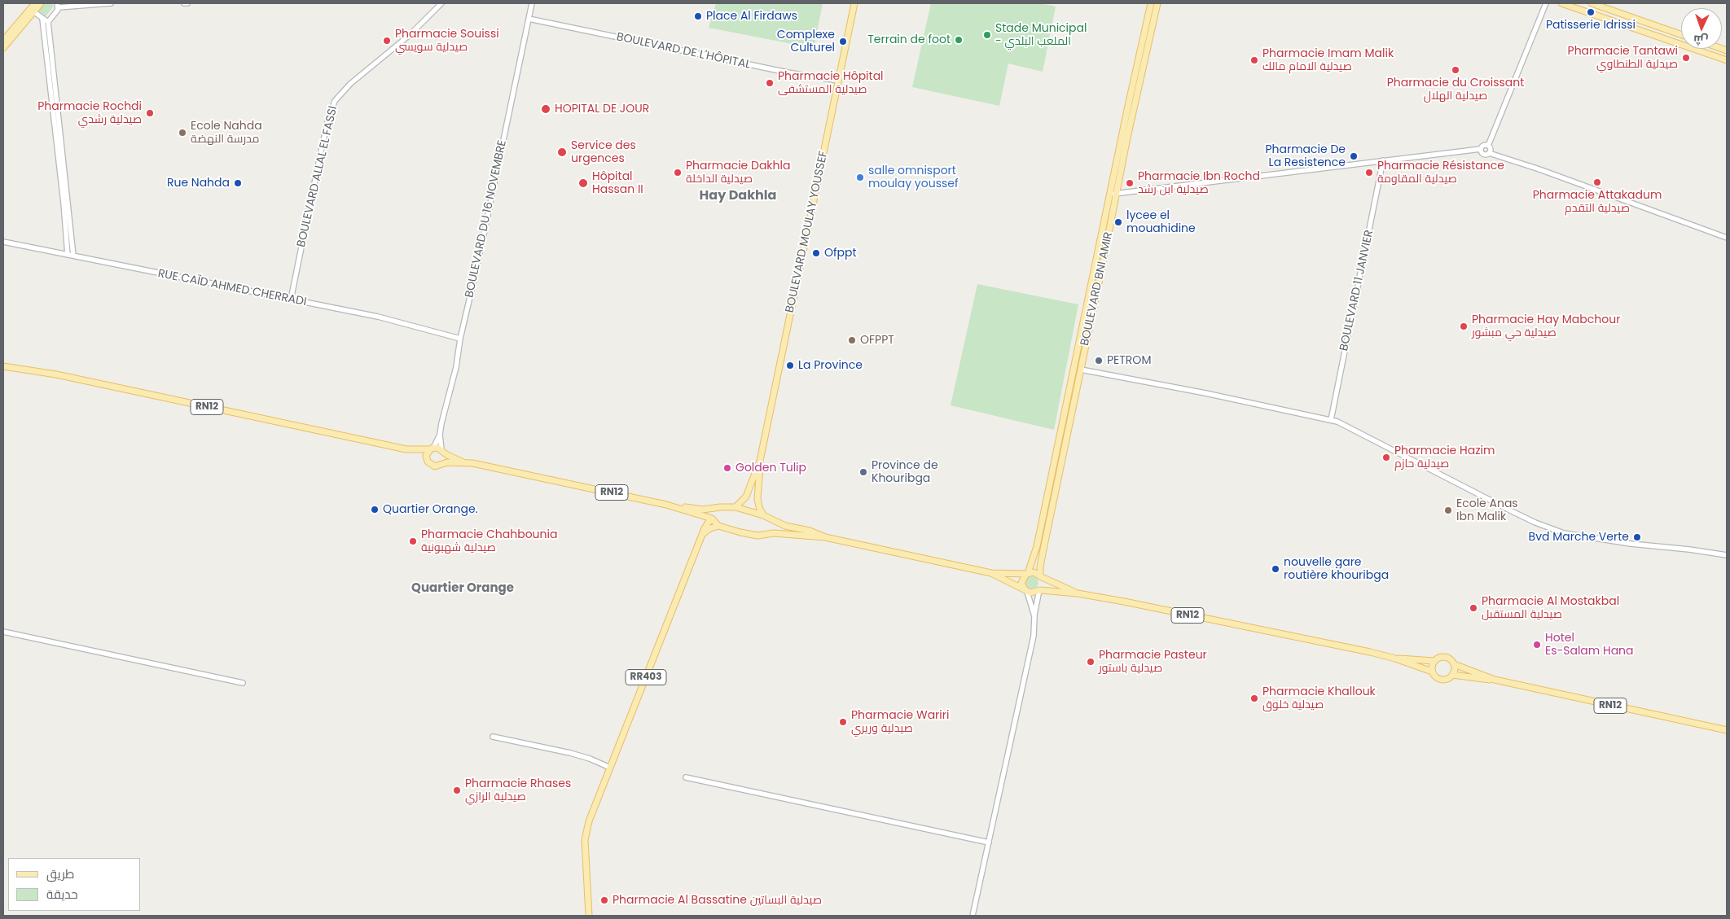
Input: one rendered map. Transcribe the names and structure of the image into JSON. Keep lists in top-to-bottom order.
{
  "streets": {
    "main road": [
      "BOULEVARD MOULAY YOUSSEF",
      "BOULEVARD BNI AMIR",
      "RN12",
      "RR403"
    ],
    "street": [
      "BOULEVARD DE L'HÔPITAL",
      "BOULEVARD ALLAL EL FASSI",
      "BOULEVARD DU 16 NOVEMBRE",
      "RUE CAÏD AHMED CHERRADI",
      "BOULEVARD 11 JANVIER"
    ]
  },
  "crossings": [
    ["BOULEVARD DE L'HÔPITAL", "BOULEVARD DU 16 NOVEMBRE"],
    ["BOULEVARD DE L'HÔPITAL", "BOULEVARD MOULAY YOUSSEF"],
    ["BOULEVARD ALLAL EL FASSI", "RUE CAÏD AHMED CHERRADI"],
    ["BOULEVARD DU 16 NOVEMBRE", "RUE CAÏD AHMED CHERRADI"],
    ["BOULEVARD DU 16 NOVEMBRE", "RN12"],
    ["BOULEVARD BNI AMIR", "RN12"],
    ["RN12", "RR403"]
  ],
  "districts": ["Hay Dakhla", "Quartier Orange"],
  "places": [
    "Patisserie Idrissi",
    "Place Al Firdaws",
    "Stade Municipal - الملعب البلدي",
    "Terrain de foot",
    "Pharmacie Souissi صيدلية سويسي",
    "Complexe Culturel",
    "Pharmacie Tantawi صيدلية الطنطاوي",
    "Pharmacie Imam Malik صيدلية الامام مالك",
    "Pharmacie du Croissant صيدلية الهلال",
    "Pharmacie Hôpital صيدلية المستشفى",
    "HOPITAL DE JOUR",
    "Pharmacie Rochdi صيدلية رشدي",
    "Ecole Nahda مدرسة النهضة",
    "Service des urgences",
    "Pharmacie De La Resistence",
    "Pharmacie Dakhla صيدلية الداخلة",
    "Pharmacie Résistance صيدلية المقاومة",
    "salle omnisport moulay youssef",
    "Pharmacie Attakadum صيدلية التقدم",
    "Rue Nahda",
    "Hôpital Hassan II",
    "Pharmacie Ibn Rochd صيدلية ابن رشد",
    "lycee el mouahidine",
    "Ofppt",
    "Pharmacie Hay Mabchour صيدلية حي مبشور",
    "OFPPT",
    "PETROM",
    "La Province",
    "Pharmacie Hazim صيدلية حازم",
    "Golden Tulip",
    "Province de Khouribga",
    "Quartier Orange.",
    "Ecole Anas Ibn Malik",
    "Bvd Marche Verte",
    "Pharmacie Chahbounia صيدلية شهبونية",
    "nouvelle gare routière khouribga",
    "Pharmacie Al Mostakbal صيدلية المستقبل",
    "Hotel Es-Salam Hana",
    "Pharmacie Pasteur صيدلية باستور",
    "Pharmacie Khallouk صيدلية خلوق",
    "Pharmacie Wariri صيدلية وريري",
    "Pharmacie Rhases صيدلية الرازي",
    "Pharmacie Al Bassatine صيدلية البساتين"
  ],
  "legend": ["طريق", "حديقة"],
  "north": "bottom"
}
